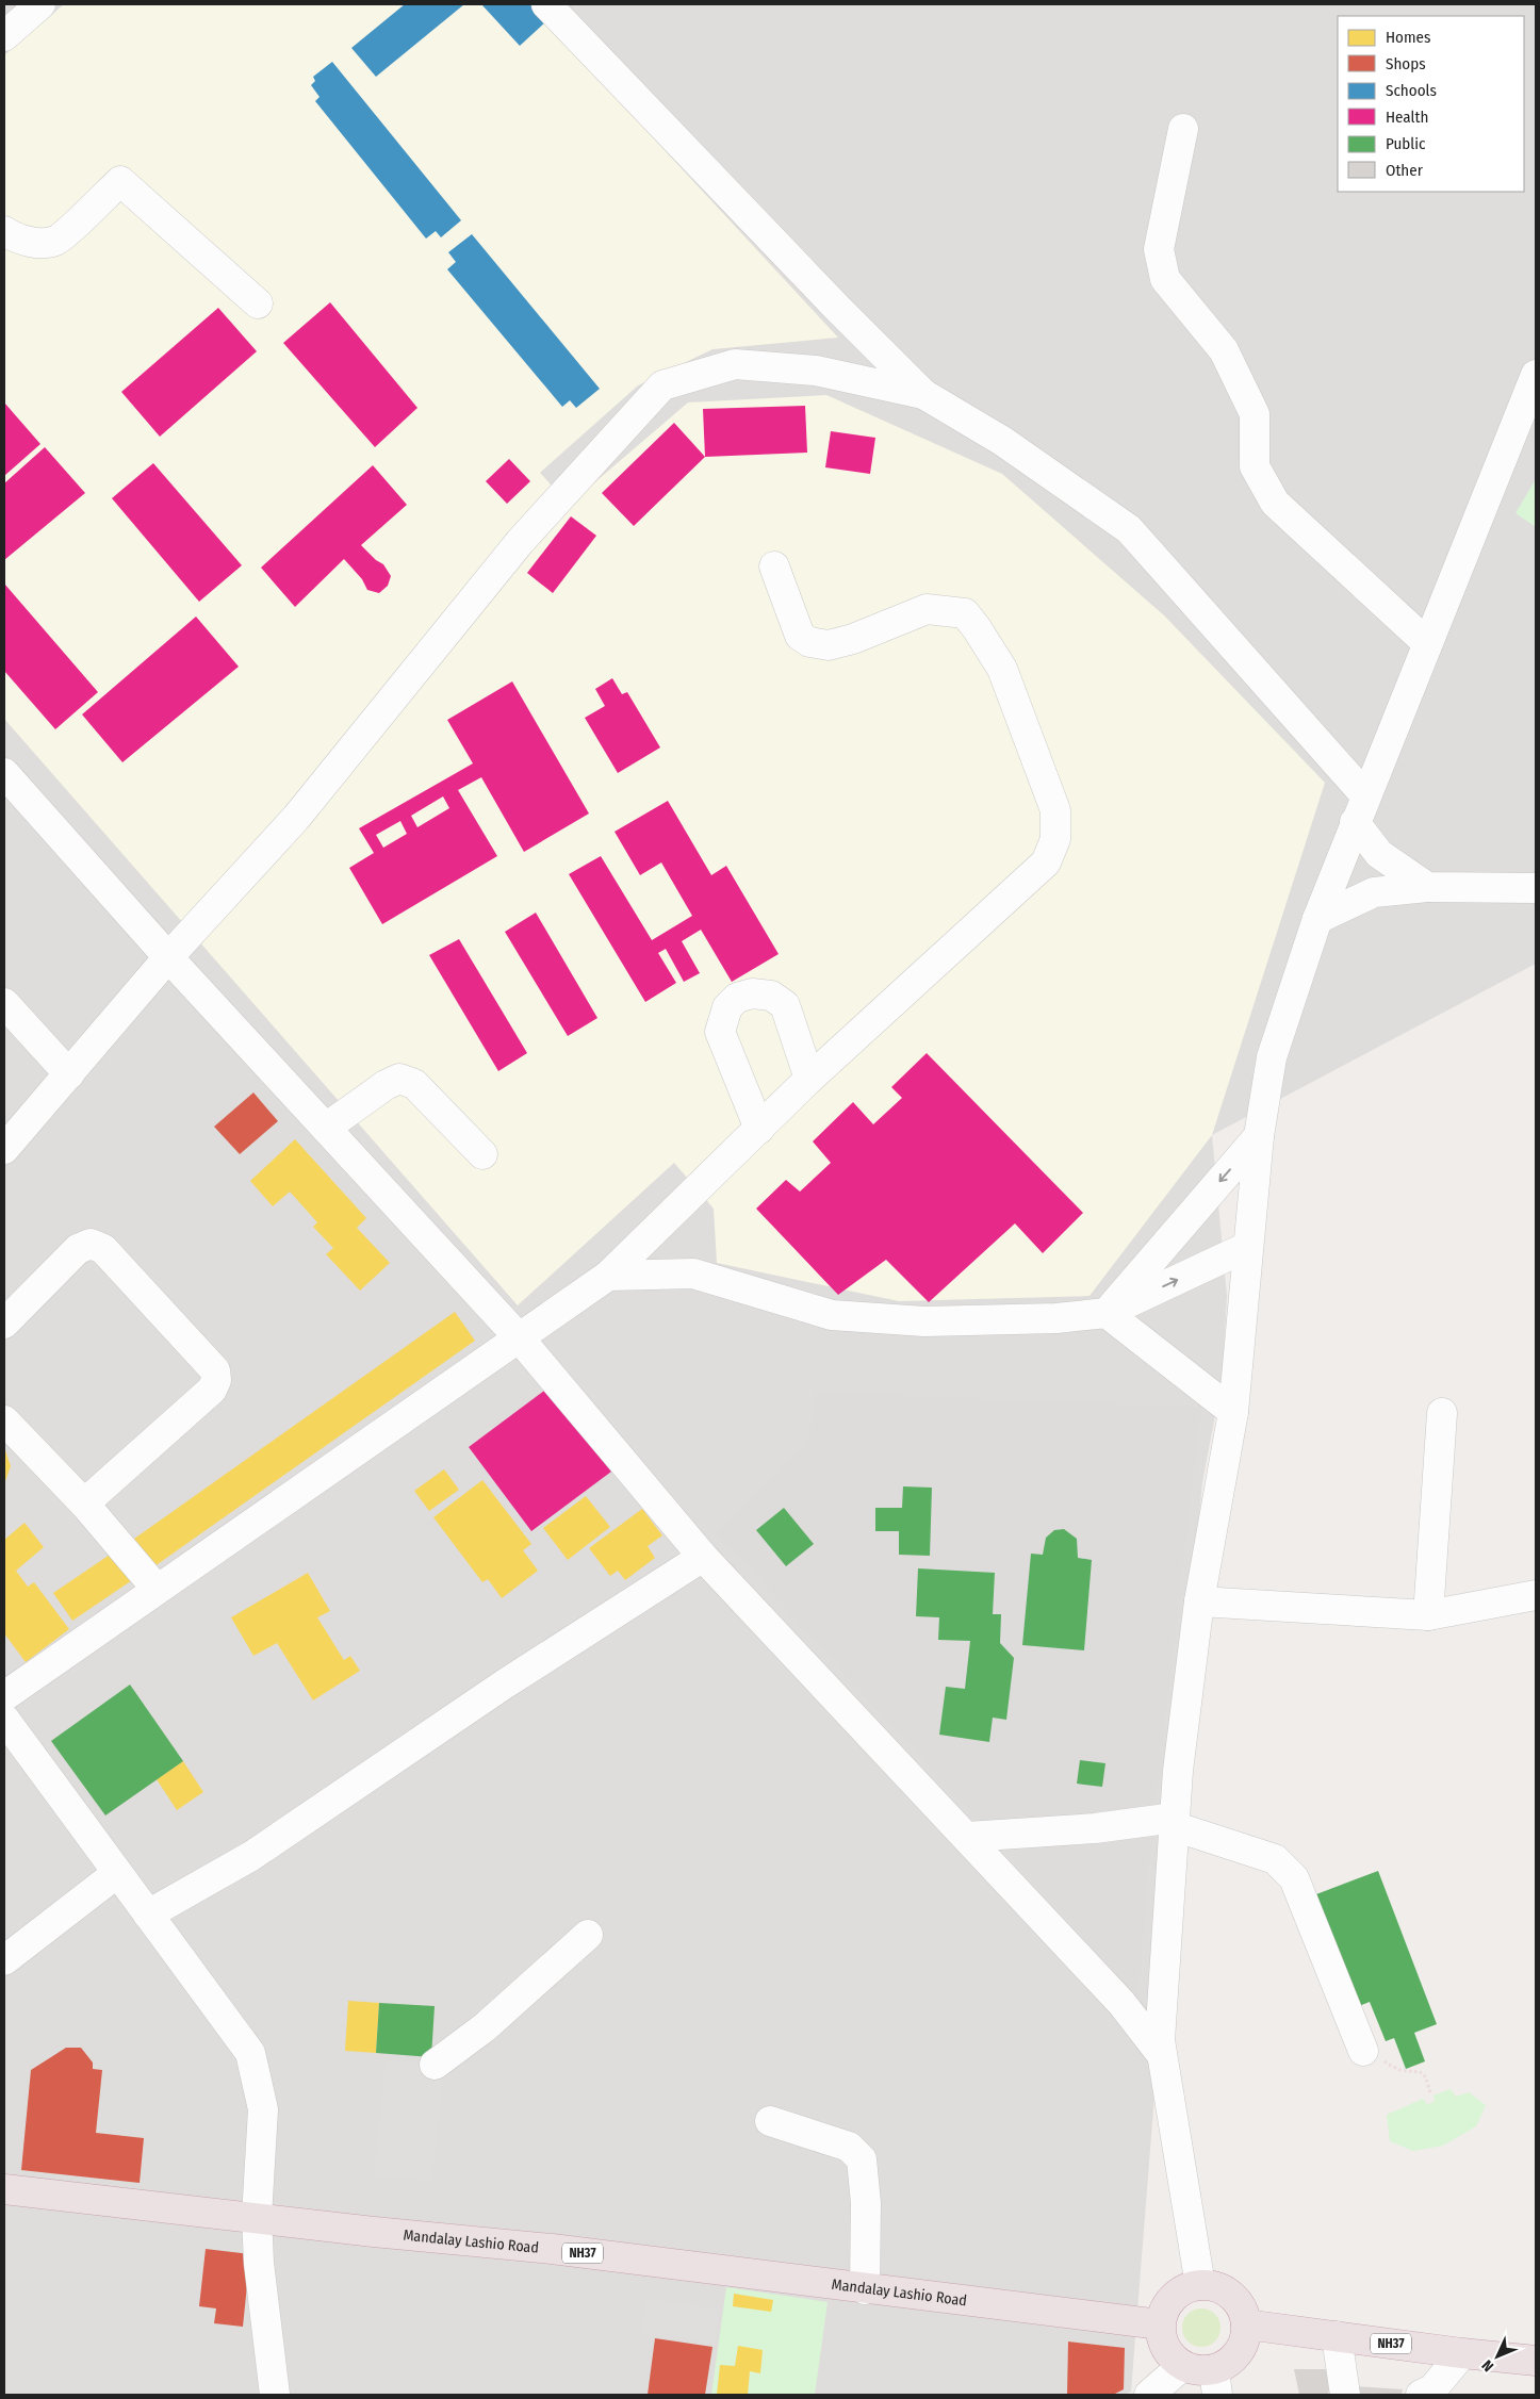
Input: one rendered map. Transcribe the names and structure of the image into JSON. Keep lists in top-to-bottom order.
{
  "streets": {
    "highway": ["Mandalay Lashio Road", "NH37"]
  },
  "crossings": [
    ["Mandalay Lashio Road", "NH37"]
  ],
  "legend": [
    "Homes",
    "Shops",
    "Schools",
    "Health",
    "Public",
    "Other"
  ],
  "north": "bottom left"
}
